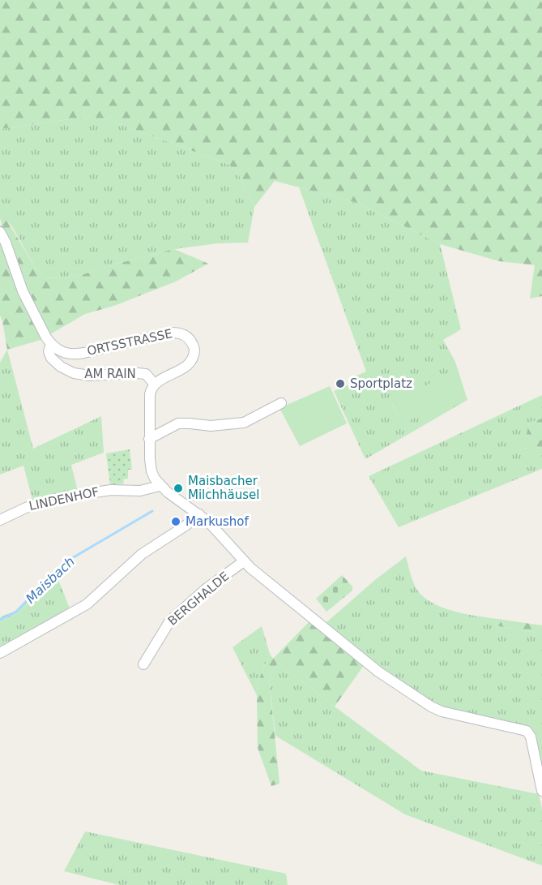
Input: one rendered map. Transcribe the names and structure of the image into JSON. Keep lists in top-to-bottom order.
{
  "streets": {
    "street": [
      "ORTSSTRASSE",
      "AM RAIN",
      "LINDENHOF",
      "BERGHALDE"
    ]
  },
  "crossings": [
    ["ORTSSTRASSE", "AM RAIN"]
  ],
  "water": ["Maisbach"],
  "places": ["Sportplatz", "Maisbacher Milchhäusel", "Markushof"]
}
